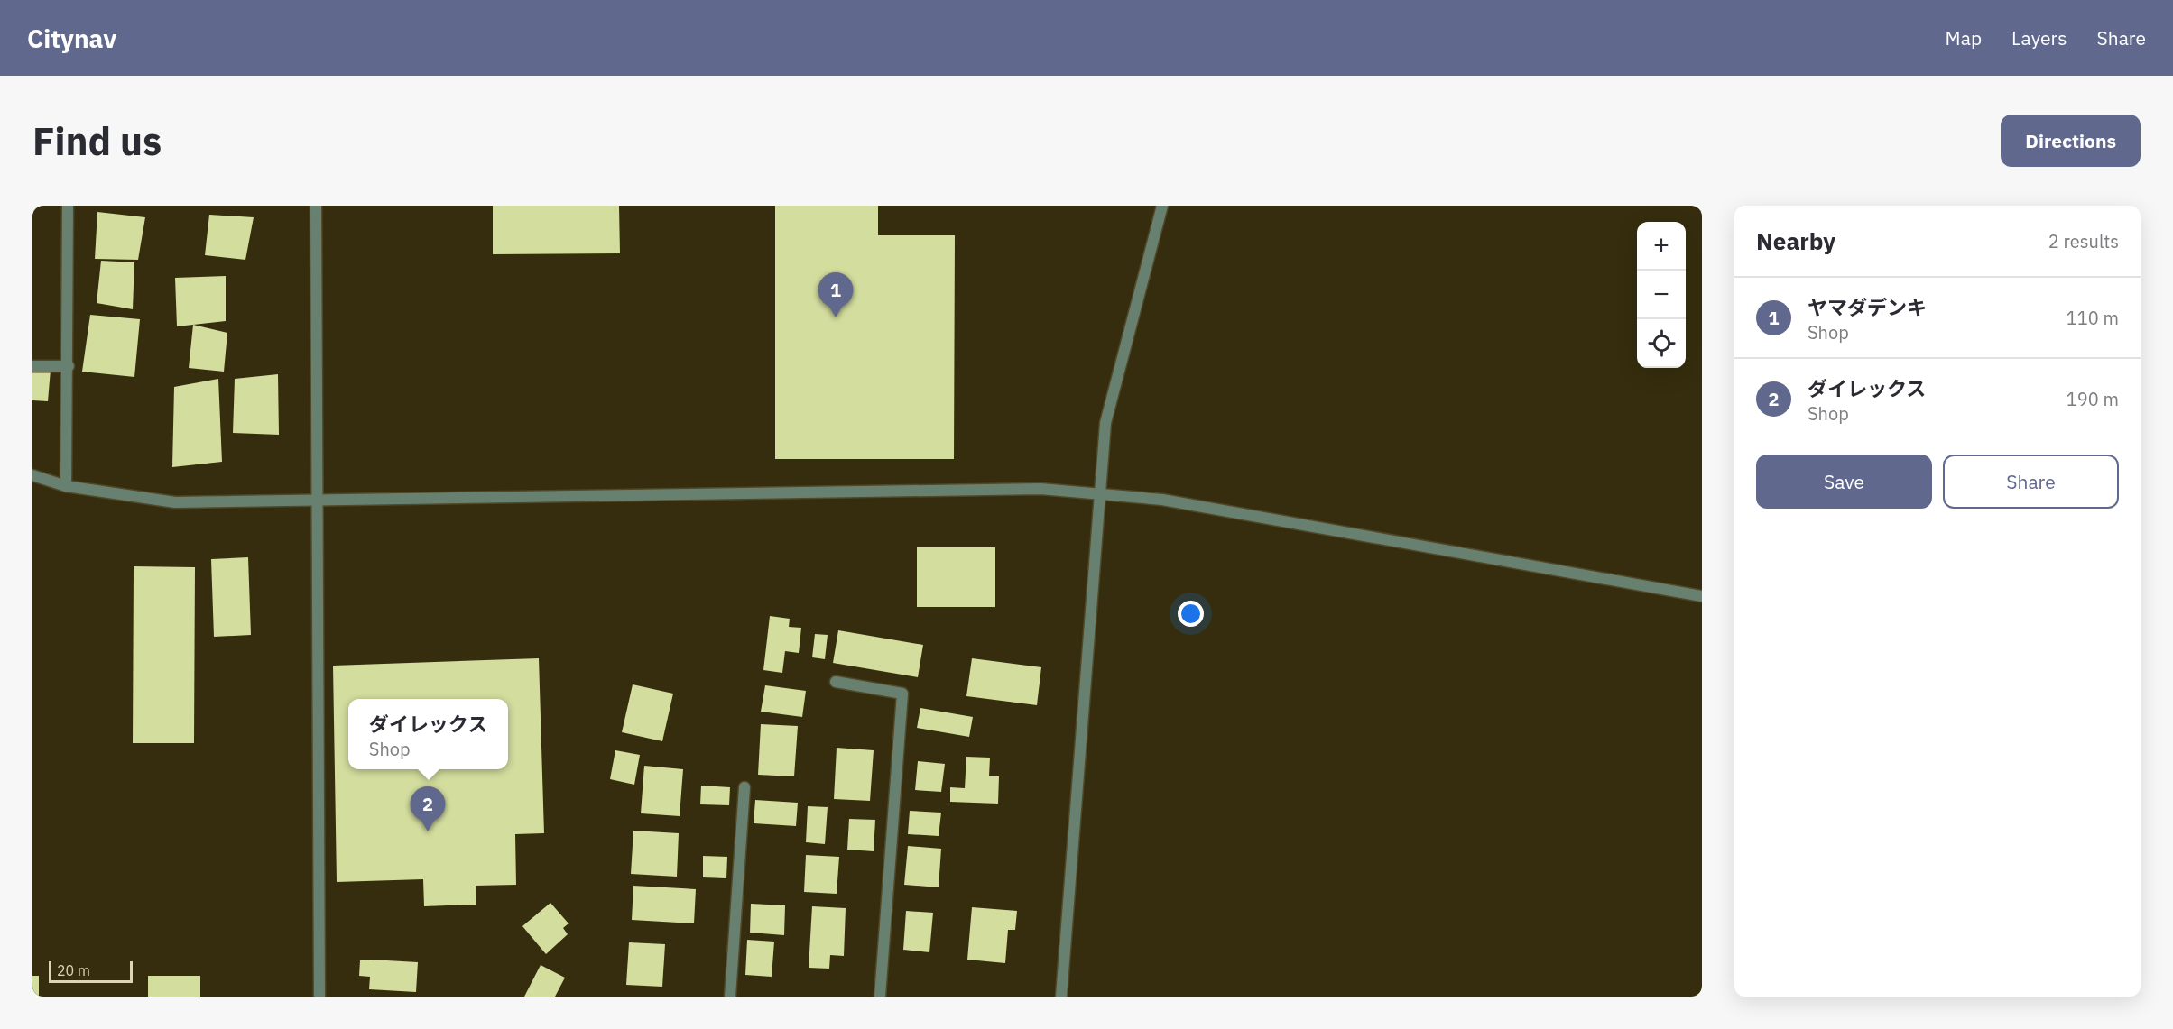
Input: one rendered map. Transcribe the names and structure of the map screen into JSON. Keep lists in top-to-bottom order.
{
  "scale_bar": "20 m",
  "page": {
    "header": "Citynav",
    "nav": ["Map", "Layers", "Share"],
    "buttons": [
      "Directions",
      ["Save", "Share"]
    ],
    "title": "Find us",
    "heading": ["Nearby", "2 results"],
    "map_buttons": ["+", "−"],
    "pins": ["1", "2"],
    "list": [
      {
        "mark": "1",
        "name": "ヤマダデンキ",
        "note": "Shop",
        "value": "110 m"
      },
      {
        "mark": "2",
        "name": "ダイレックス",
        "note": "Shop",
        "value": "190 m"
      }
    ],
    "popup": ["ダイレックス", "Shop"],
    "scale": "20 m"
  }
}
